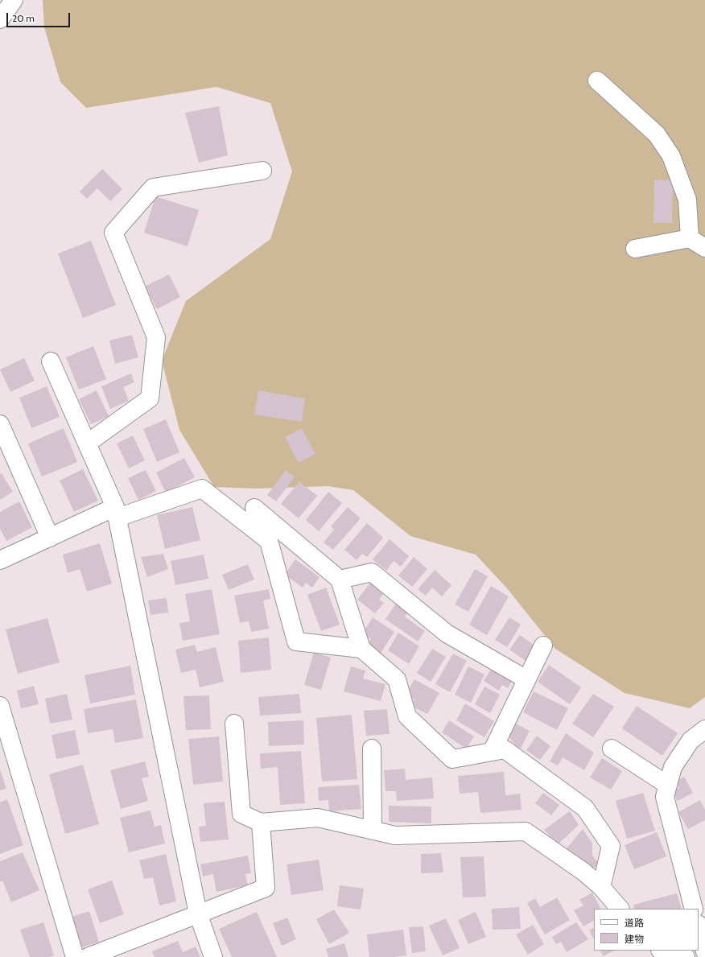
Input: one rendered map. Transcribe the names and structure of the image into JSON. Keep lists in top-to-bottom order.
{
  "legend": ["道路", "建物"],
  "scale_bar": "20 m"
}
